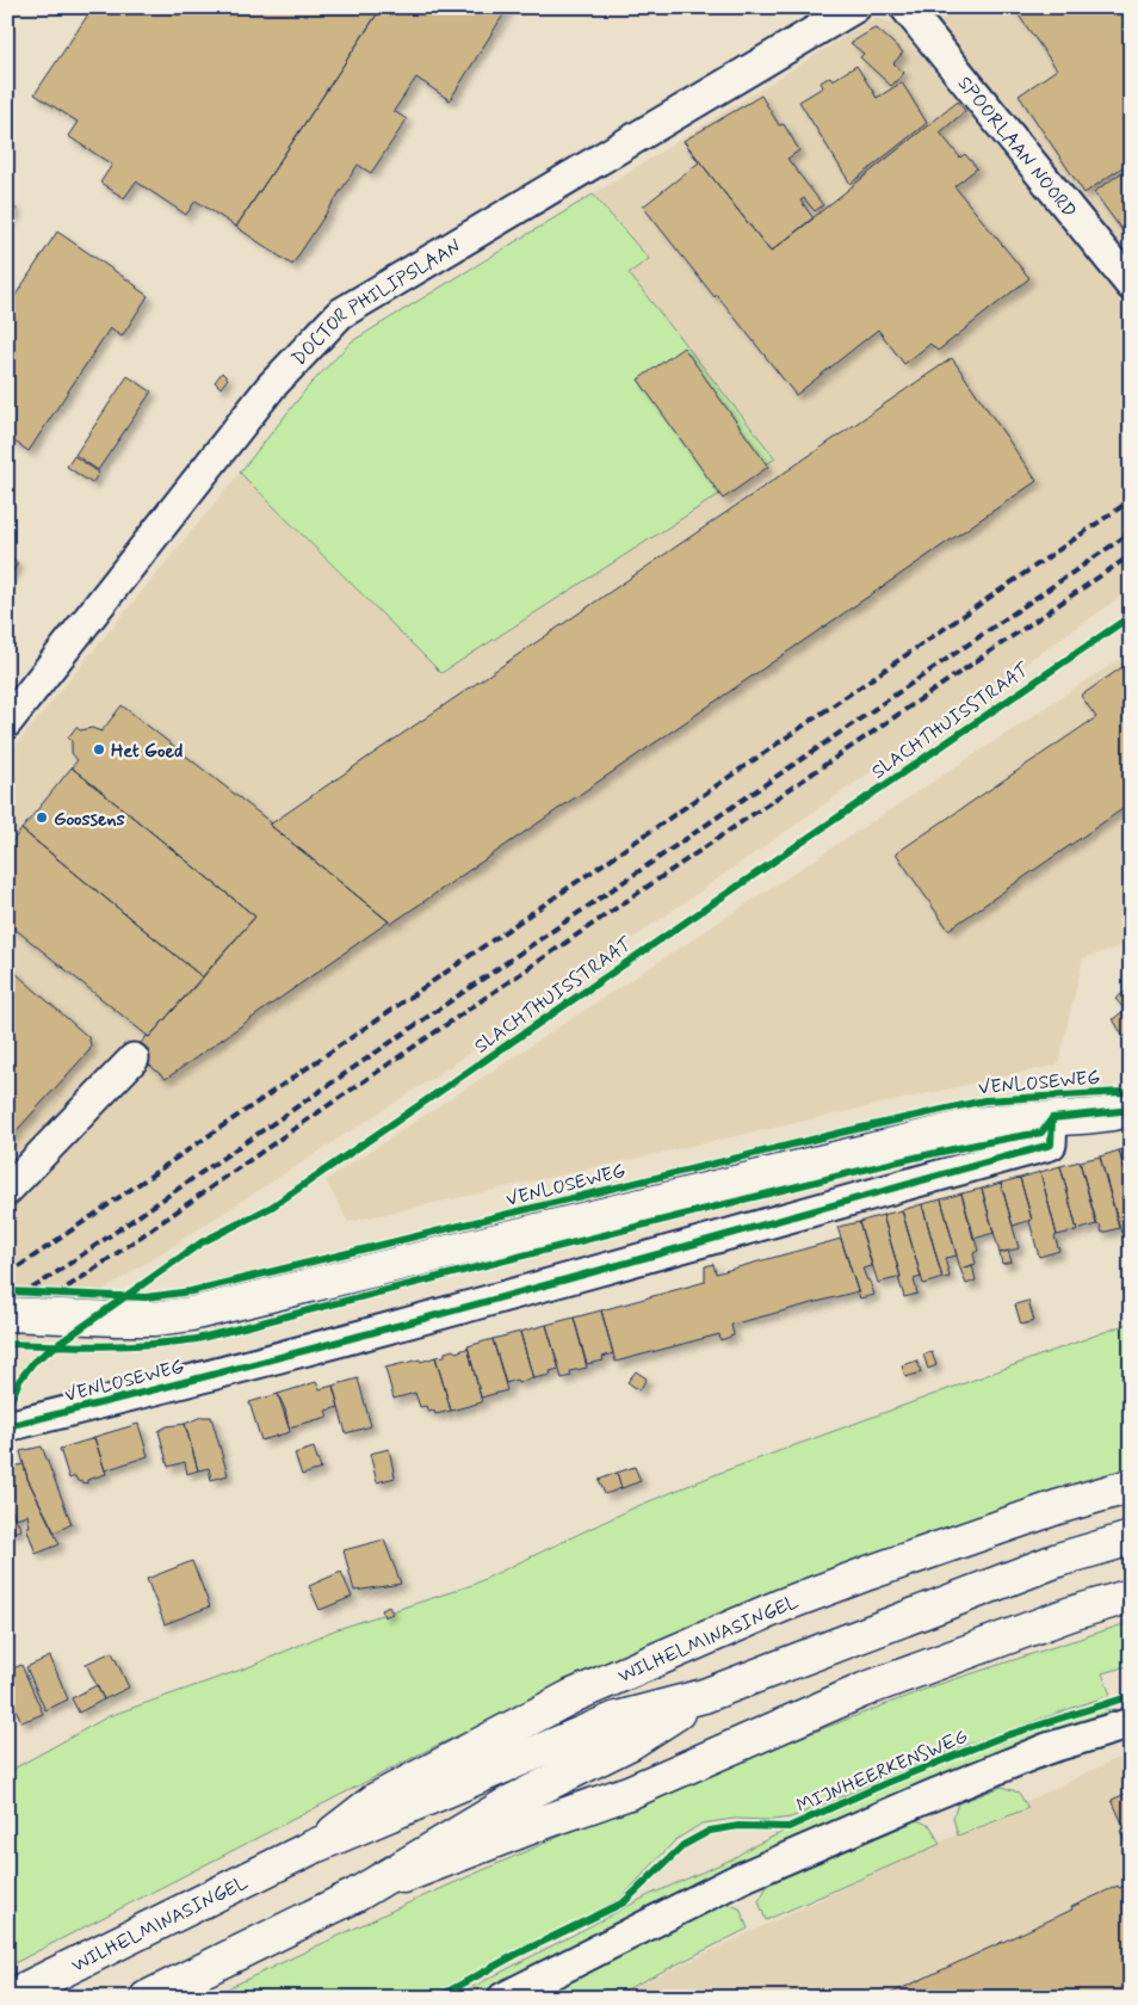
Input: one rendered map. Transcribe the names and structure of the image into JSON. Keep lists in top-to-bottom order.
{
  "streets": {
    "main road": ["VENLOSEWEG", "WILHELMINASINGEL"],
    "street": ["SPOORLAAN NOORD", "DOCTOR PHILIPSLAAN"],
    "cycle path": ["SLACHTHUISSTRAAT", "MIJNHEERKENSWEG"]
  },
  "places": ["Het Goed", "Goossens"]
}
